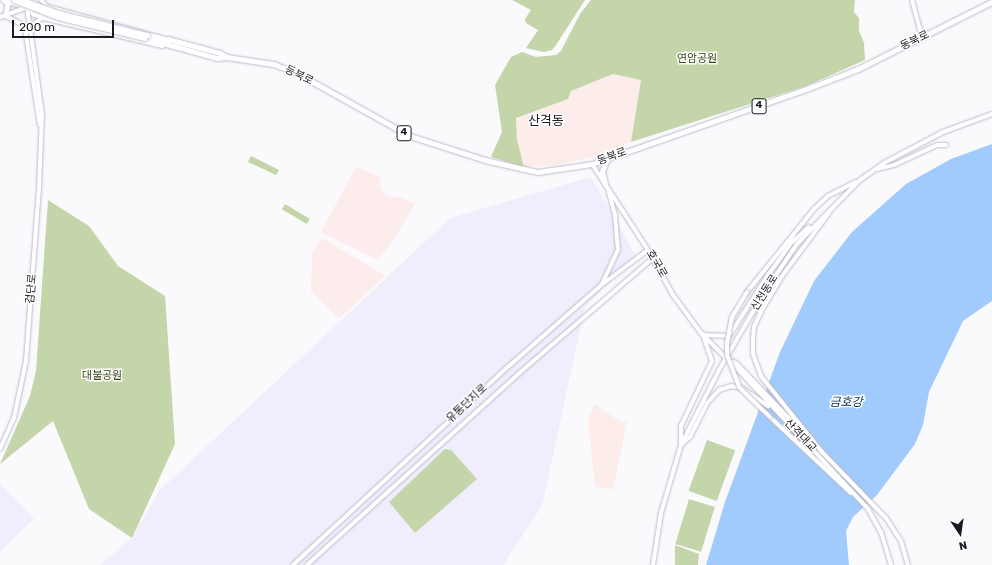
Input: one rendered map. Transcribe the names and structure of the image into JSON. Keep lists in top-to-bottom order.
{
  "streets": {
    "main road": [
      "동북로",
      "4",
      "호국로",
      "검단로",
      "신천동로",
      "유통단지로",
      "산격대교"
    ]
  },
  "crossings": [
    ["동북로", "4"],
    ["동북로", "호국로"],
    ["호국로", "신천동로"],
    ["호국로", "유통단지로"],
    ["호국로", "산격대교"],
    ["신천동로", "산격대교"]
  ],
  "districts": ["산격동"],
  "water": ["금호강"],
  "parks": ["연암공원", "대불공원"],
  "scale_bar": "200 m",
  "north": "bottom"
}
